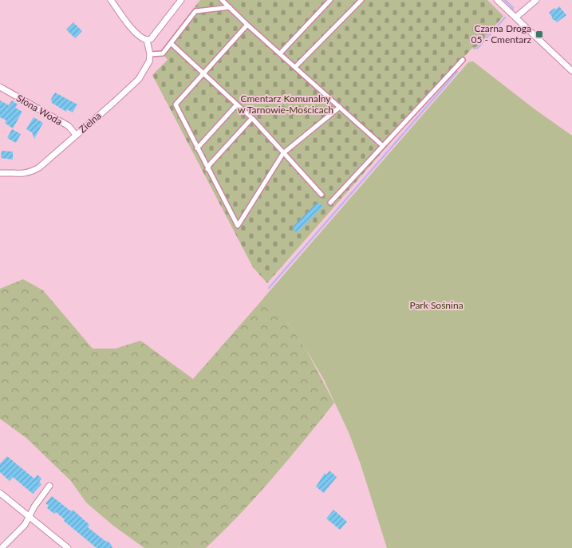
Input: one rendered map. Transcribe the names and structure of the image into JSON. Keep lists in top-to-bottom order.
{
  "streets": {
    "street": ["Słona Woda", "Zielna"]
  },
  "crossings": [
    ["Słona Woda", "Zielna"]
  ],
  "parks": ["Cmentarz Komunalny w Tarnowie-Mościcach", "Park Sośnina"],
  "places": {
    "transit": ["Czarna Droga 05 - Cmentarz"]
  }
}
